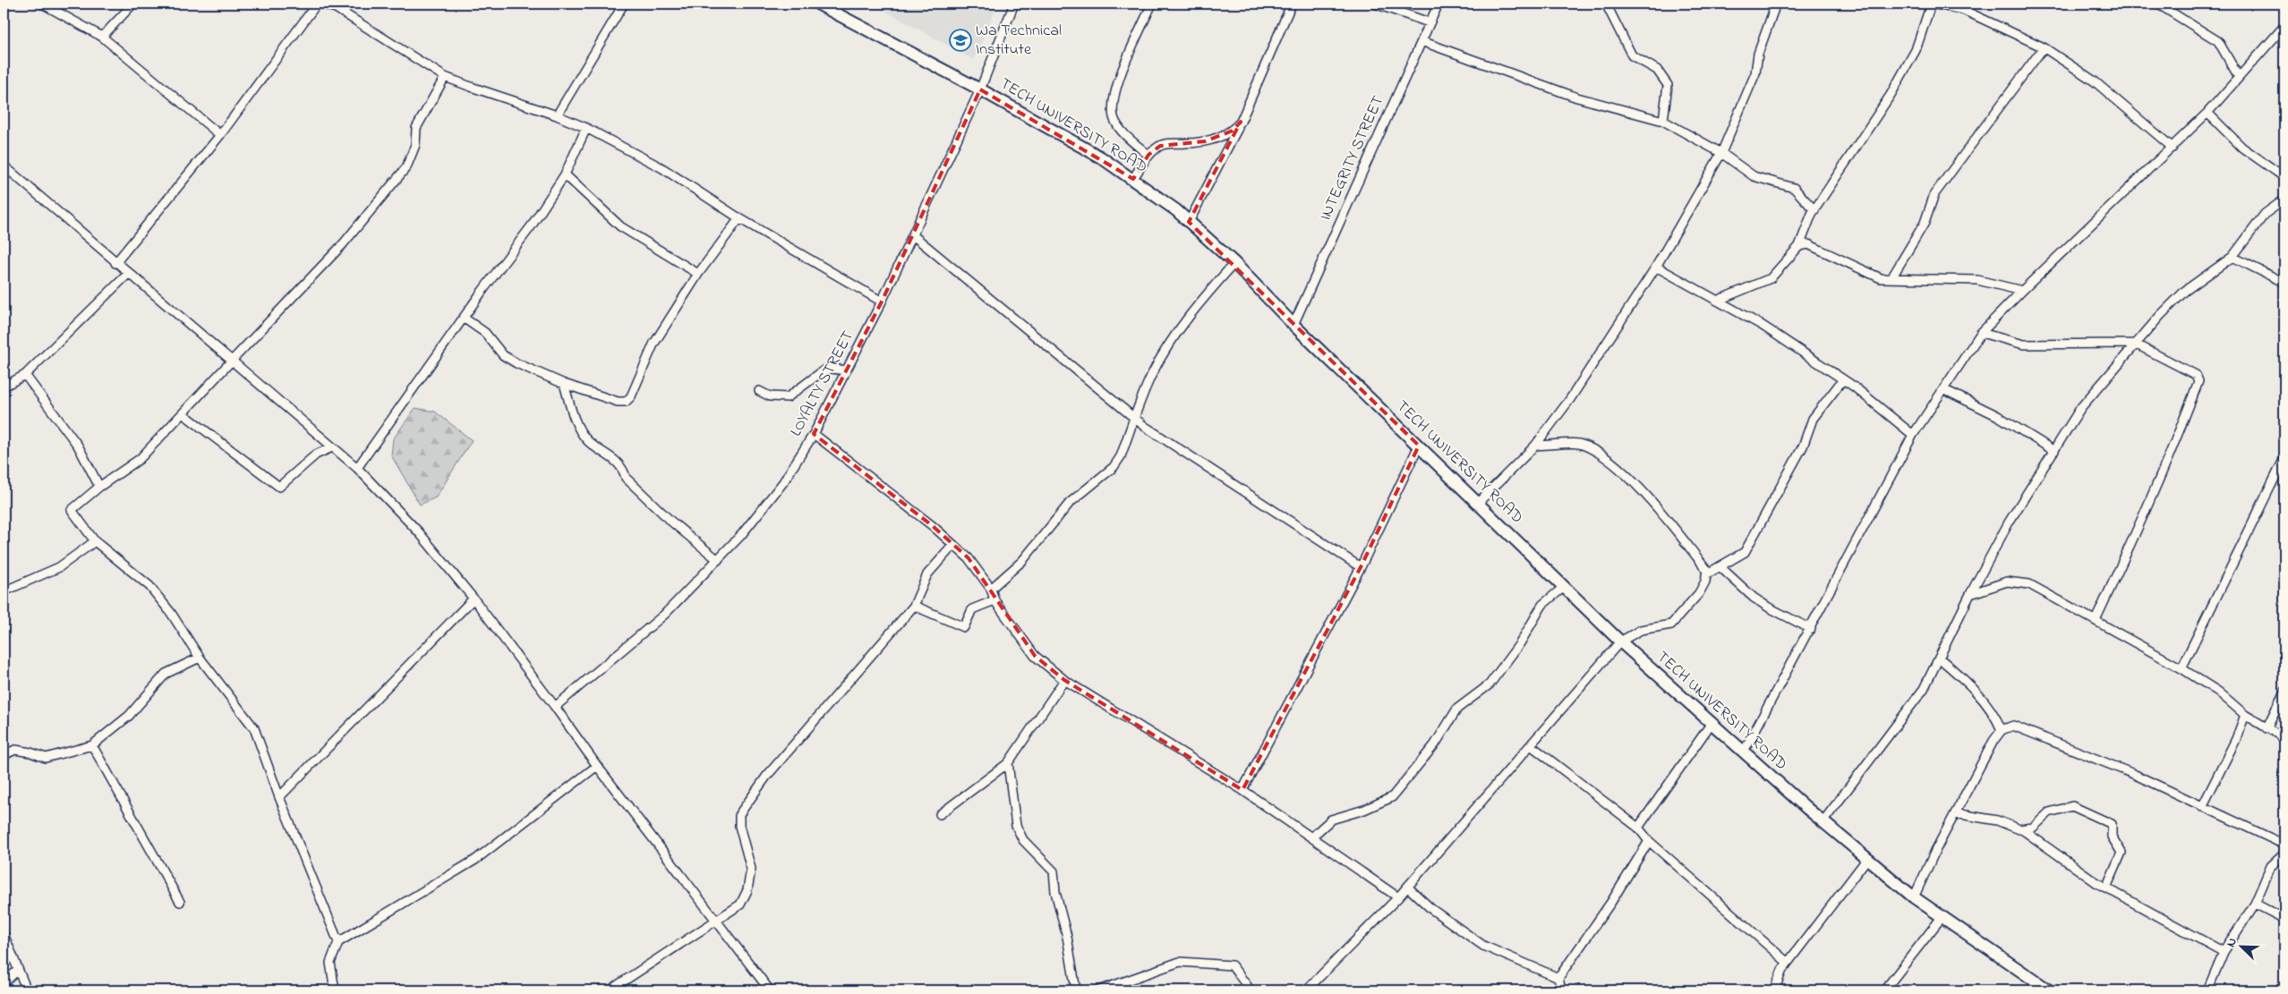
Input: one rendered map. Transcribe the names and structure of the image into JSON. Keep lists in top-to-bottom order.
{
  "streets": {
    "street": ["TECH UNIVERSITY ROAD", "INTEGRITY STREET", "LOYALTY STREET"]
  },
  "crossings": [
    ["TECH UNIVERSITY ROAD", "INTEGRITY STREET"],
    ["TECH UNIVERSITY ROAD", "LOYALTY STREET"]
  ],
  "places": {
    "school or university": ["Wa Technical Institute"]
  },
  "north": "top left"
}
